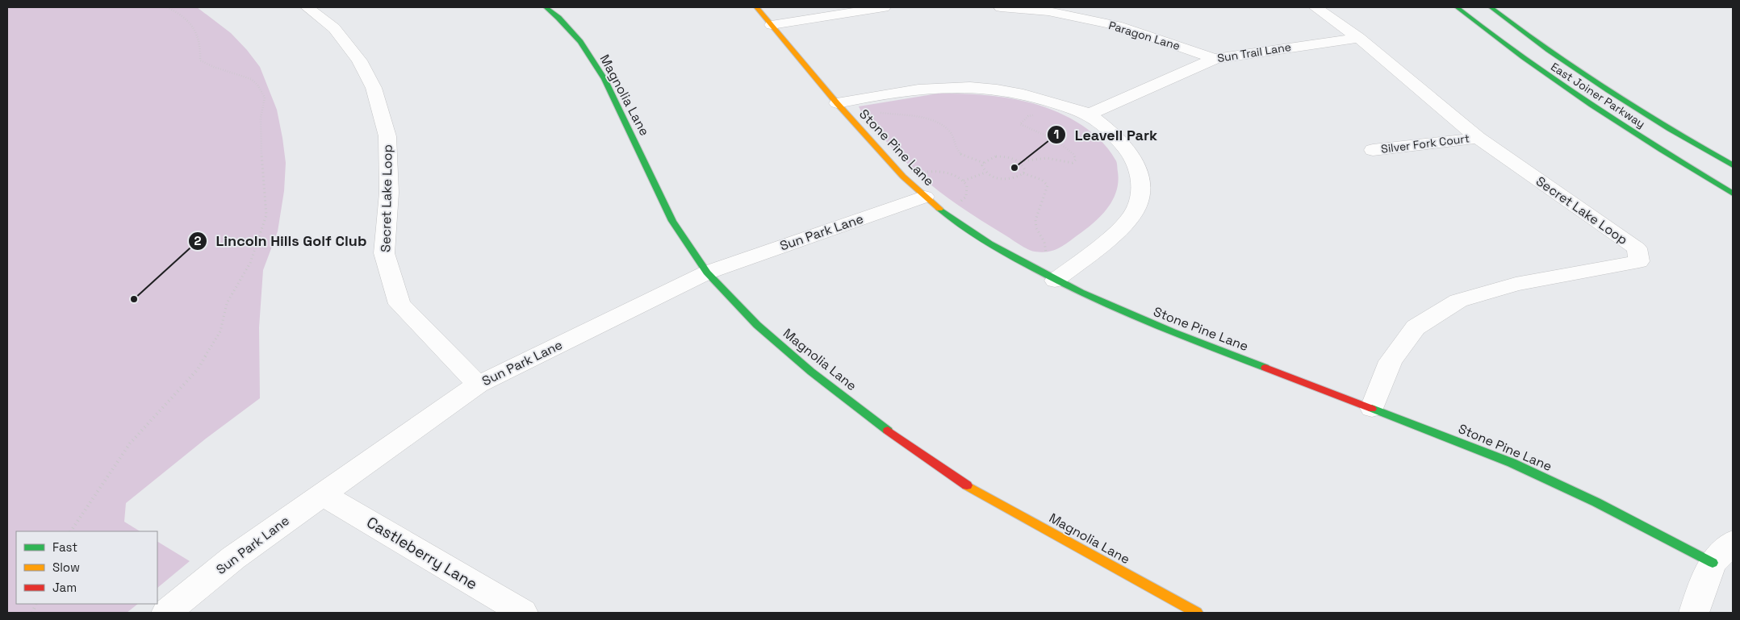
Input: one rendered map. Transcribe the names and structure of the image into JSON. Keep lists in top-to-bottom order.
{
  "streets": {
    "street": [
      "Paragon Lane",
      "Sun Trail Lane",
      "Magnolia Lane",
      "East Joiner Parkway",
      "Silver Fork Court",
      "Stone Pine Lane",
      "Secret Lake Loop",
      "Sun Park Lane",
      "Castleberry Lane"
    ]
  },
  "crossings": [
    ["Paragon Lane", "Sun Trail Lane"],
    ["Sun Trail Lane", "Secret Lake Loop"],
    ["Magnolia Lane", "Sun Park Lane"],
    ["Silver Fork Court", "Secret Lake Loop"],
    ["Stone Pine Lane", "Secret Lake Loop"],
    ["Stone Pine Lane", "Sun Park Lane"],
    ["Secret Lake Loop", "Sun Park Lane"],
    ["Sun Park Lane", "Castleberry Lane"]
  ],
  "places": ["Leavell Park", "Lincoln Hills Golf Club"],
  "legend": ["Fast", "Slow", "Jam"]
}
